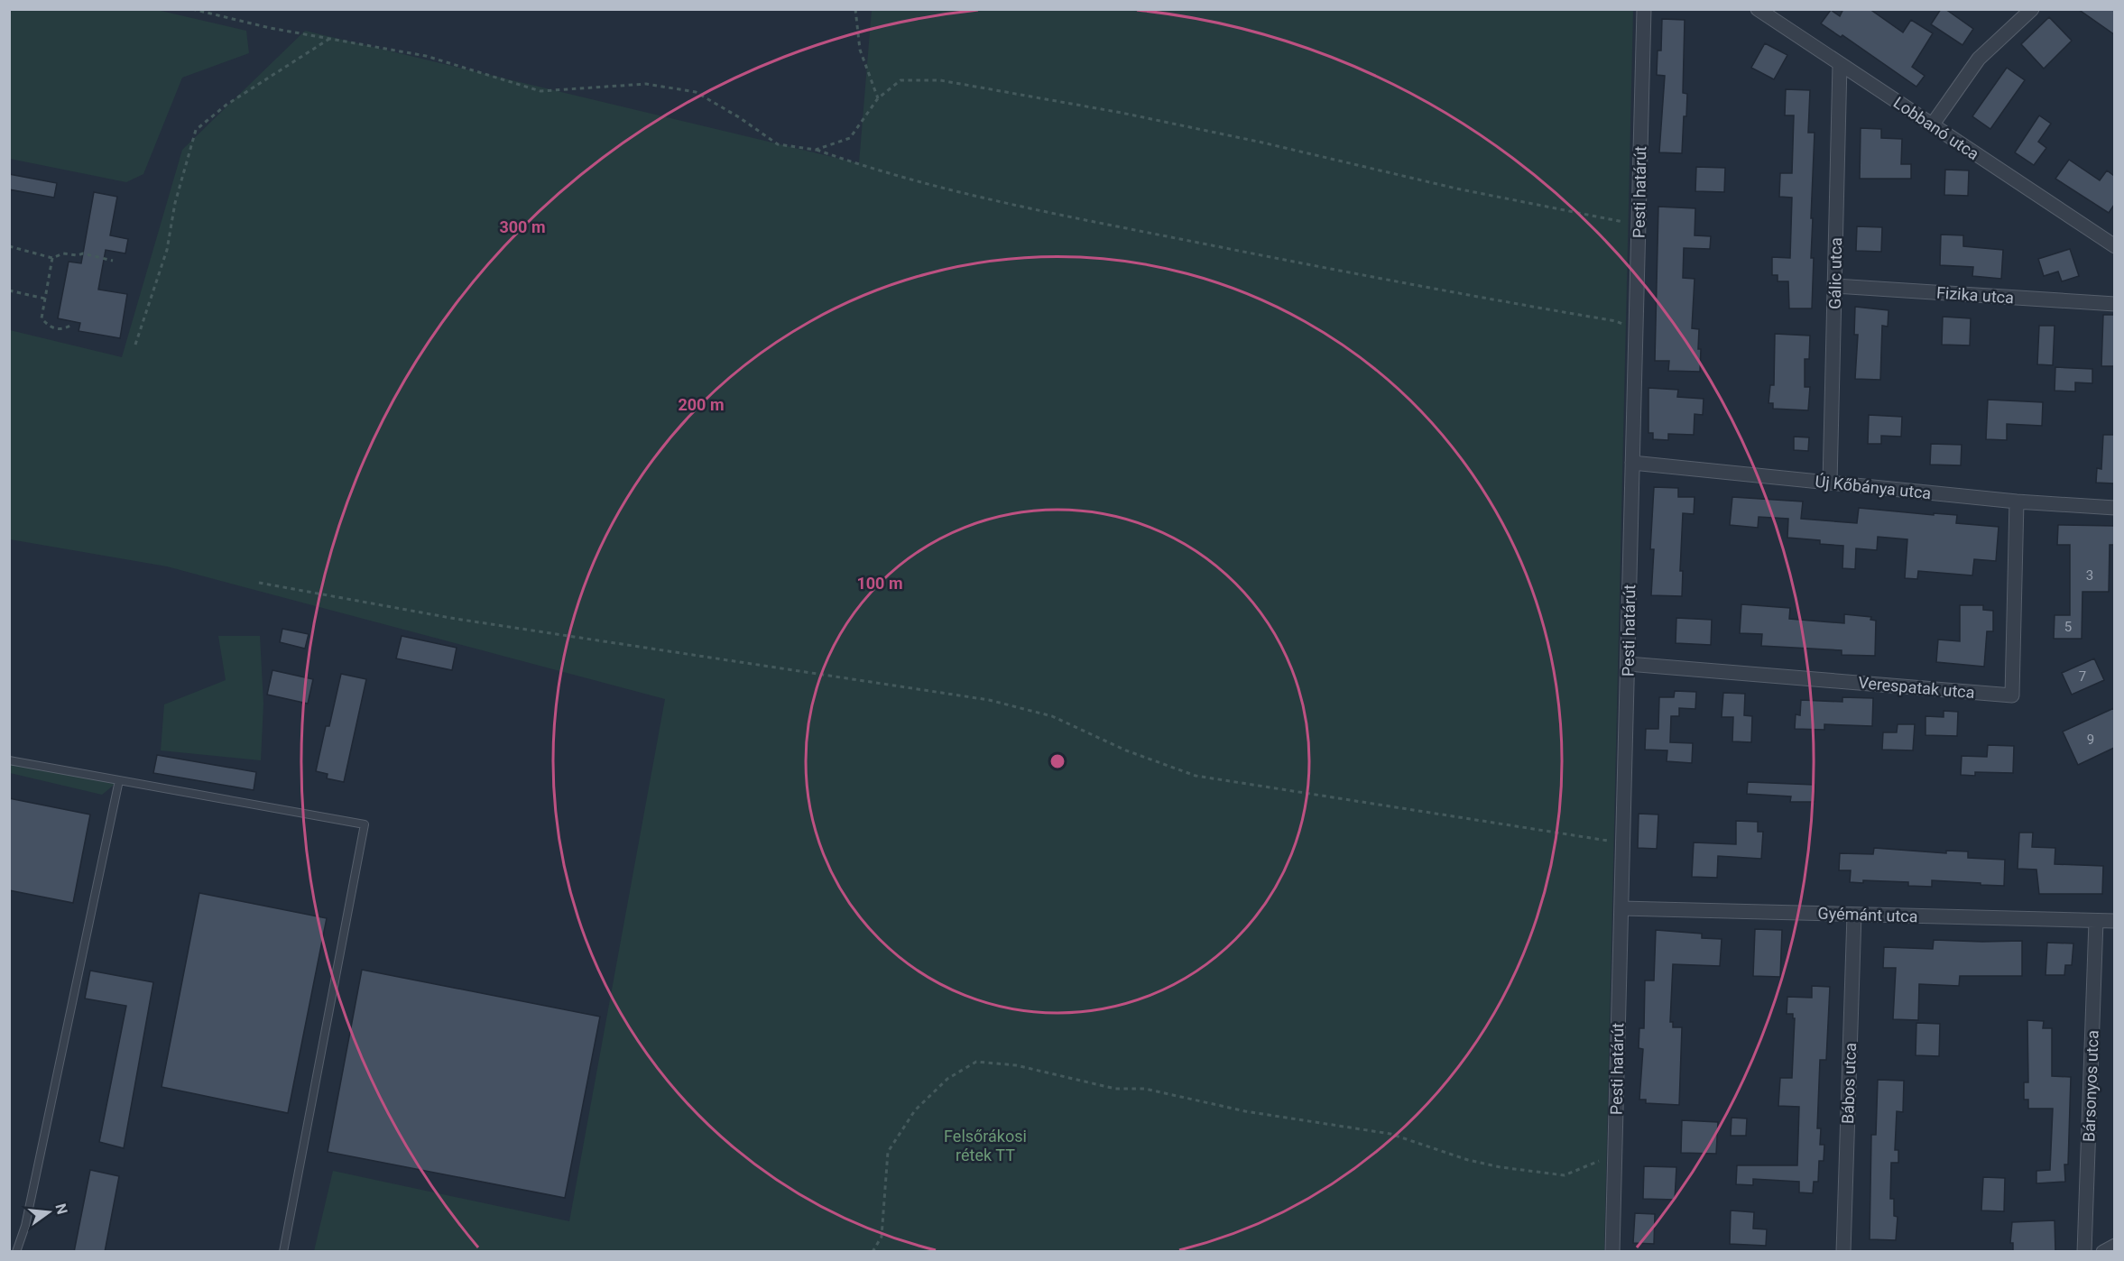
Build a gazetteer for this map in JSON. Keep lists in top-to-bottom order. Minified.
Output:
{"streets":{"street":["Lobbanó utca","Pesti határút","Gálic utca","Fizika utca","Új Kőbánya utca","Verespatak utca","Gyémánt utca","Bábos utca","Bársonyos utca"]},"crossings":[["Lobbanó utca","Gálic utca"],["Pesti határút","Új Kőbánya utca"],["Pesti határút","Verespatak utca"],["Pesti határút","Gyémánt utca"],["Gálic utca","Fizika utca"],["Gálic utca","Új Kőbánya utca"],["Új Kőbánya utca","Verespatak utca"],["Gyémánt utca","Bábos utca"],["Gyémánt utca","Bársonyos utca"]],"parks":["Felsőrákosi rétek TT"],"house_numbers":["3","5","7","9"],"north":"right","rings":["300 m","200 m","100 m"]}
